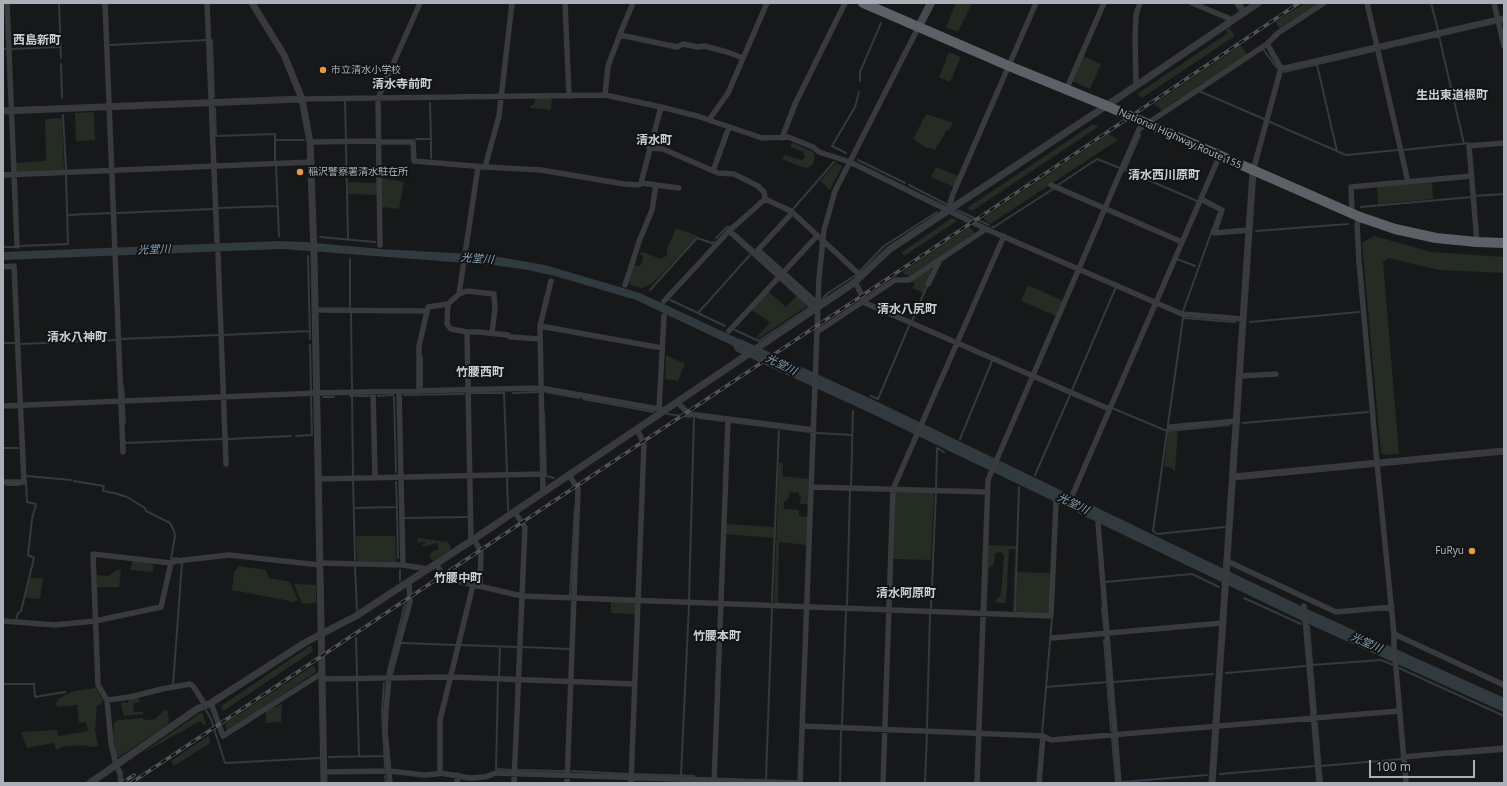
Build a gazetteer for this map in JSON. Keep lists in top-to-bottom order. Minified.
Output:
{"streets":{"highway":["National Highway Route 155"]},"districts":["西島新町","清水寺前町","生出東道根町","清水町","清水西川原町","清水八尻町","清水八神町","竹腰西町","竹腰中町","清水阿原町","竹腰本町"],"water":["光堂川"],"places":["市立清水小学校","稲沢警察署清水駐在所","FuRyu"],"scale_bar":"100 m"}
